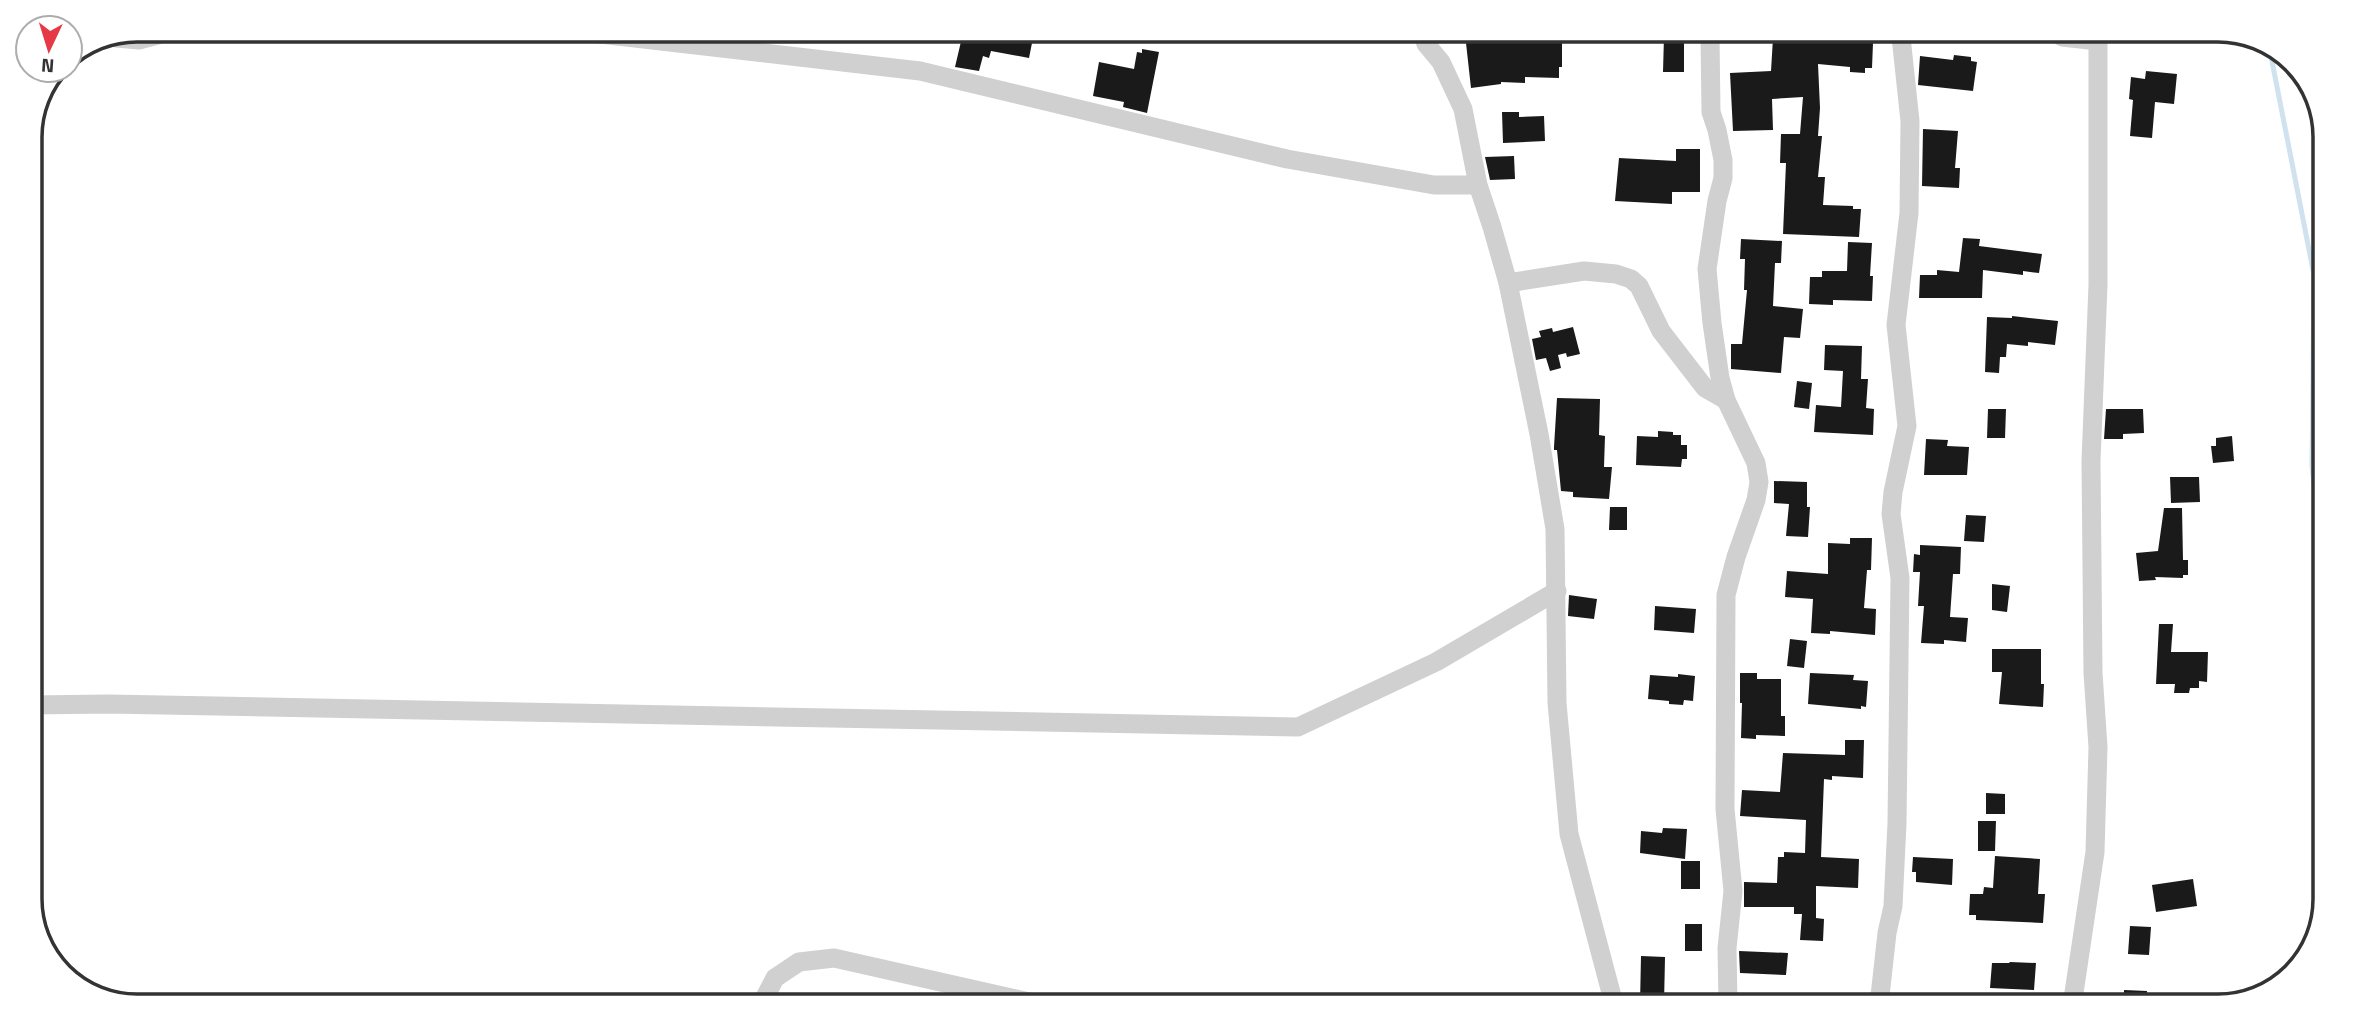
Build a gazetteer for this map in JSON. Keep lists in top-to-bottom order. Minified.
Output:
{"north":"bottom"}
